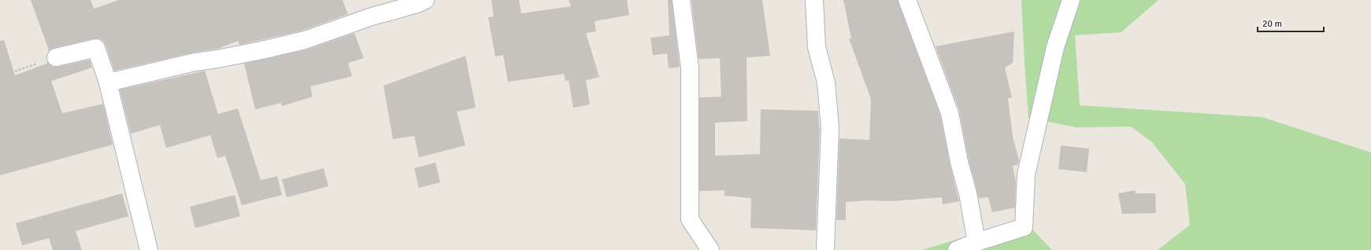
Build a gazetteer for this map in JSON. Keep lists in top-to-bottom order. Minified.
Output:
{"scale_bar":"20 m"}
